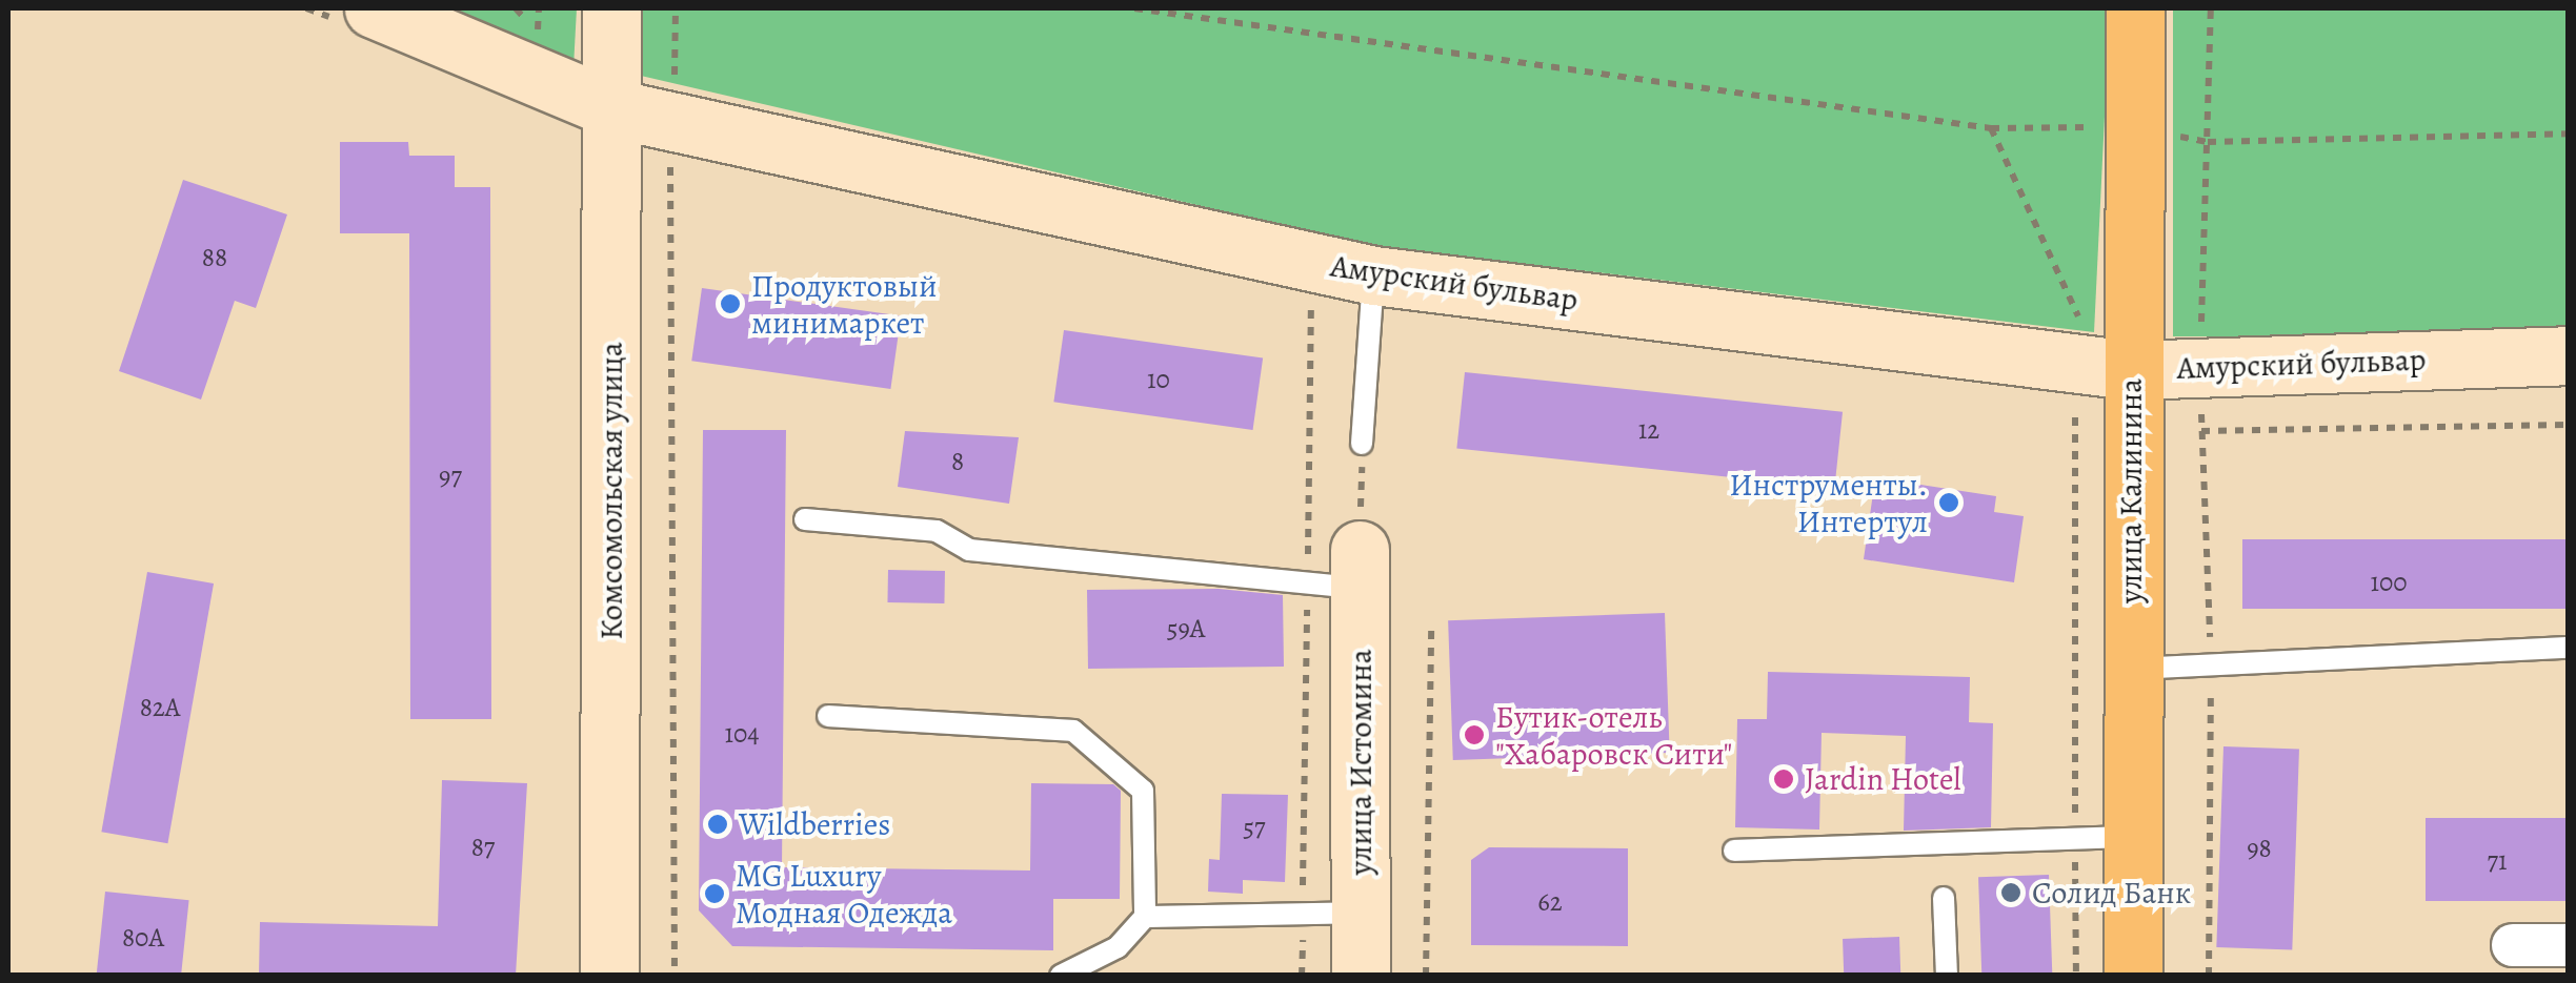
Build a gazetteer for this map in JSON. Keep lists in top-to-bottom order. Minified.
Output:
{"streets":{"main road":["улица Калинина"],"street":["Амурский бульвар","Комсомольская улица","улица Истомина"]},"crossings":[["Амурский бульвар","Комсомольская улица"],["Амурский бульвар","улица Калинина"]],"places":["Продуктовый минимаркет","Инструменты. Интертул","Бутик-отель \"Хабаровск Сити\"","Jardin Hotel","Wildberries","Солид Банк","MG Luxury Модная Одежда"],"house_numbers":["88","10","12","8","97","100","59А","82А","104","57","87","98","71","62","80А"]}
